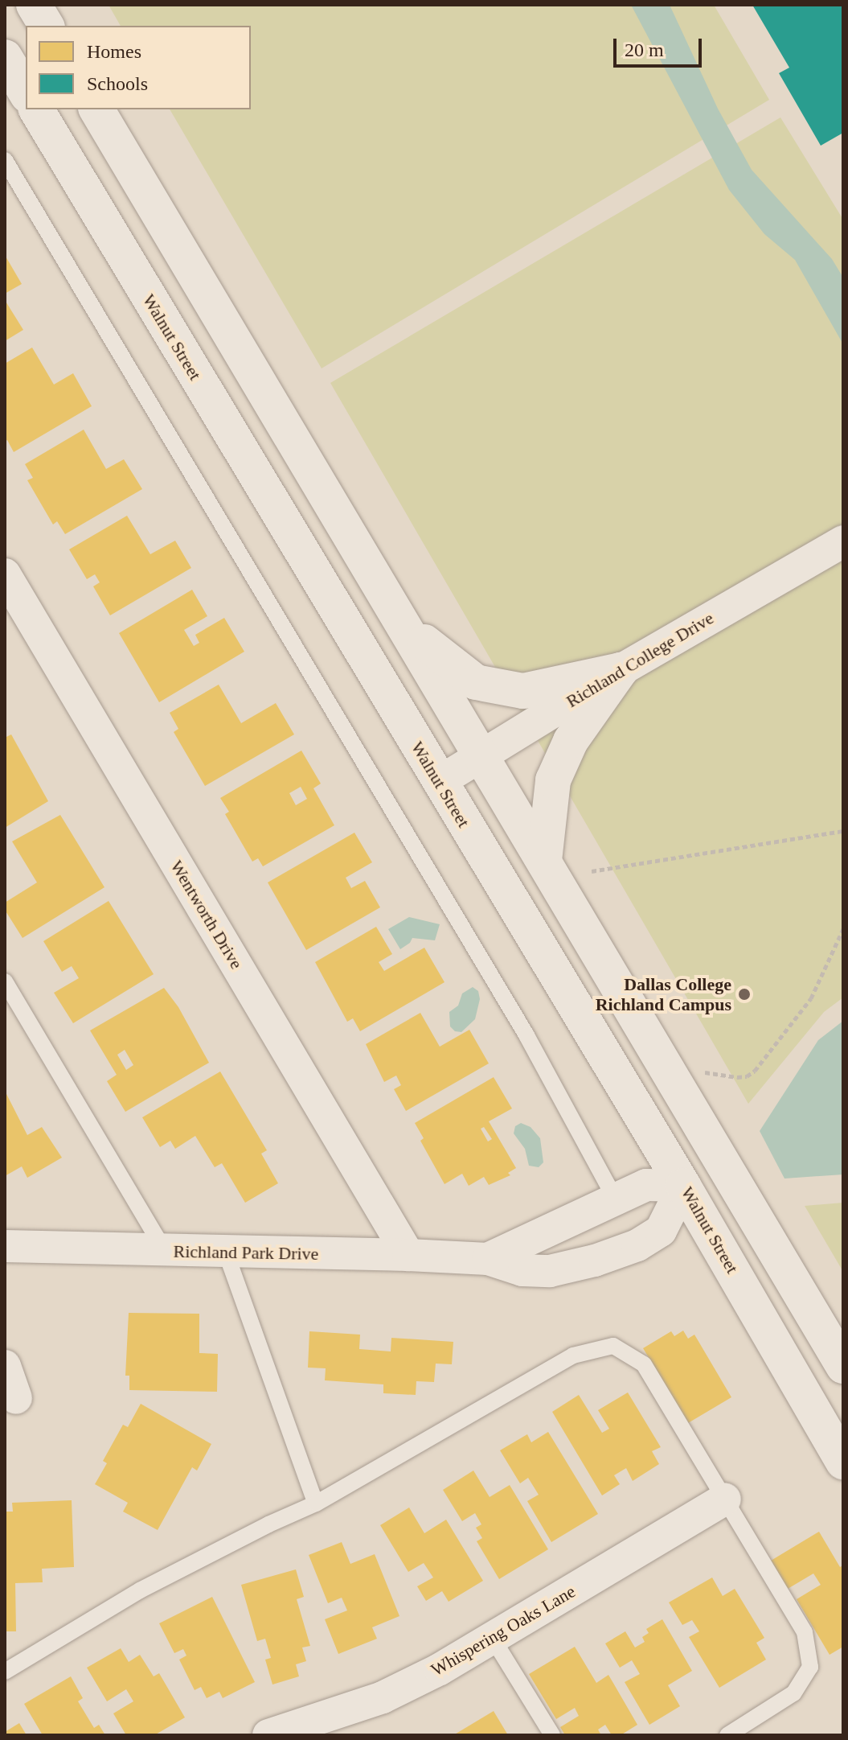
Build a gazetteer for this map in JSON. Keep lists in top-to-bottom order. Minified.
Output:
{"streets":{"main road":["Walnut Street"],"street":["Richland College Drive","Wentworth Drive","Richland Park Drive","Whispering Oaks Lane"]},"crossings":[["Walnut Street","Richland College Drive"],["Walnut Street","Richland Park Drive"],["Wentworth Drive","Richland Park Drive"]],"places":["Dallas College Richland Campus"],"legend":["Homes","Schools"],"scale_bar":"20 m"}
